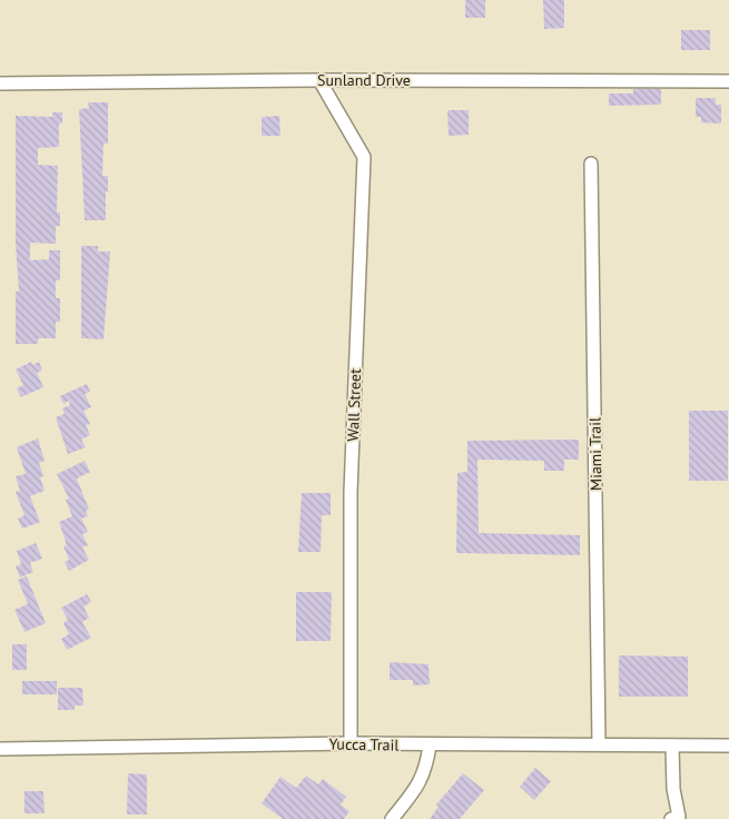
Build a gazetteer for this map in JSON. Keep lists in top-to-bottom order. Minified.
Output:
{"streets":{"street":["Sunland Drive","Wall Street","Miami Trail","Yucca Trail"]},"crossings":[["Sunland Drive","Wall Street"],["Wall Street","Yucca Trail"],["Miami Trail","Yucca Trail"]]}
